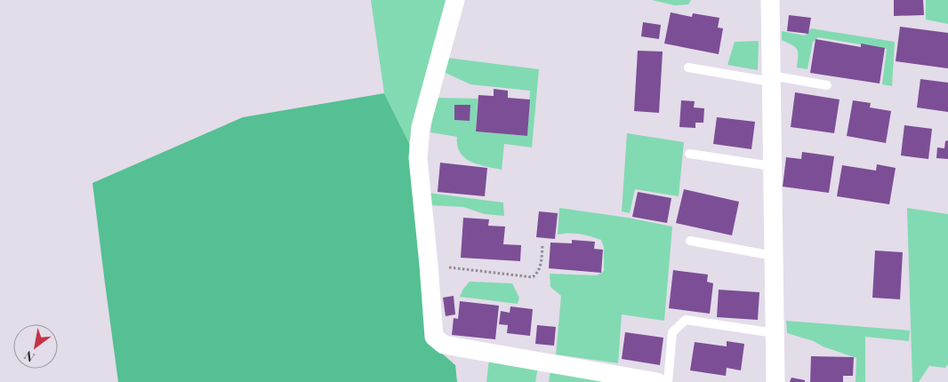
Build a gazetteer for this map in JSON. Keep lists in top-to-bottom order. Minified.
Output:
{"north":"bottom left"}
